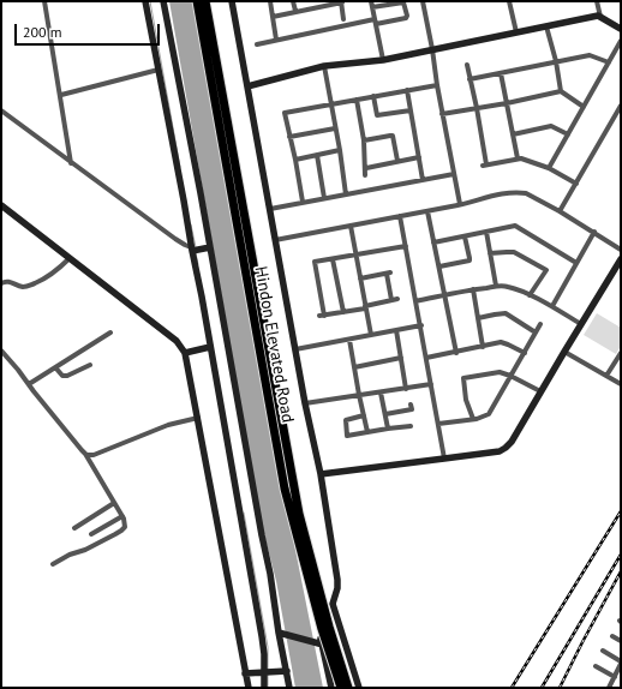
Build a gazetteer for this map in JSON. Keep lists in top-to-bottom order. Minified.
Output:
{"streets":{"highway":["Hindon Elevated Road"]},"scale_bar":"200 m"}
